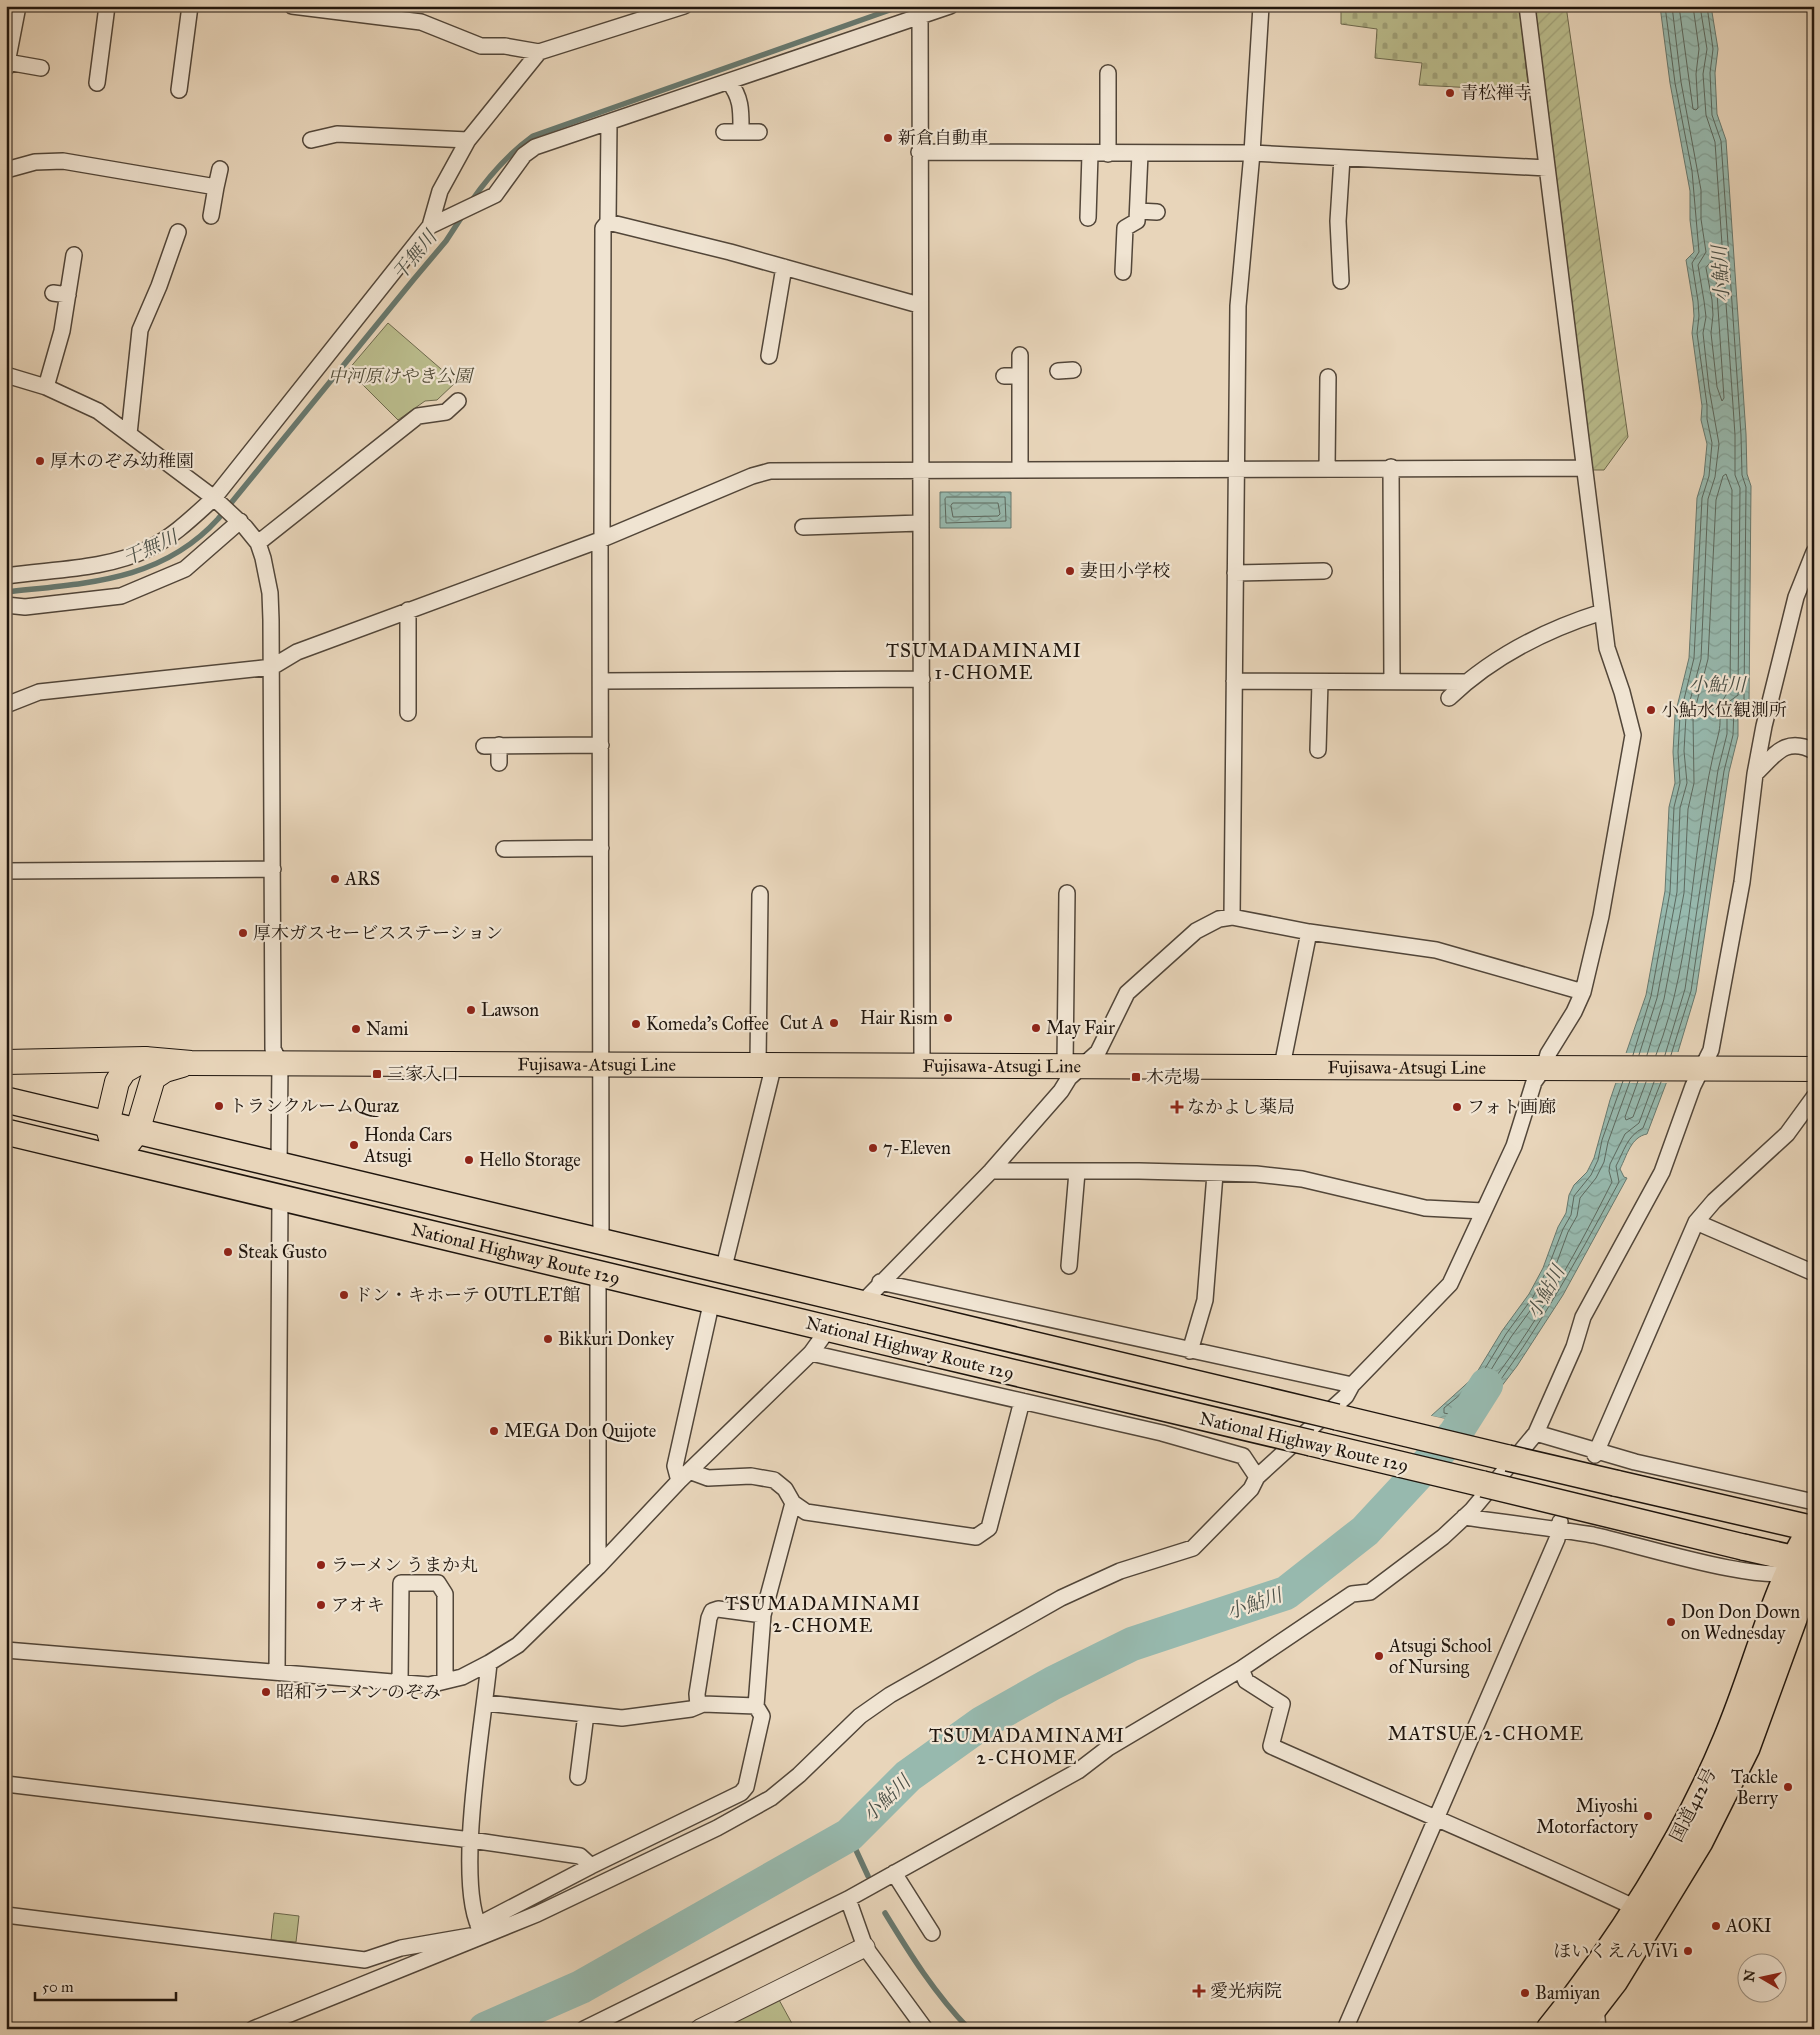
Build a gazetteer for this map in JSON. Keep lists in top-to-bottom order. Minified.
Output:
{"streets":{"highway":["National Highway Route 129","国道412号"],"main road":["Fujisawa-Atsugi Line"]},"crossings":[["Fujisawa-Atsugi Line","National Highway Route 129"],["National Highway Route 129","国道412号"]],"districts":["TSUMADAMINAMI 1-CHOME","TSUMADAMINAMI 2-CHOME","MATSUE 2-CHOME","TSUMADAMINAMI 2-CHOME"],"water":["干無川","小鮎川"],"parks":["中河原けやき公園"],"places":{"other":["青松禅寺","新倉自動車","厚木のぞみ幼稚園","妻田小学校","小鮎水位観測所","ARS","厚木ガスセービスステーション","Lawson","Hair Rism","Cut A","Komeda's Coffee","May Fair","Nami","トランクルームQuraz","フォト画廊","Honda Cars Atsugi","7-Eleven","Hello Storage","Steak Gusto","ドン・キホーテ OUTLET館","Bikkuri Donkey","MEGA Don Quijote","ラーメン うまか丸","アオキ","Don Don Down on Wednesday","Atsugi School of Nursing","昭和ラーメン のぞみ","Tackle Berry","Miyoshi Motorfactory","AOKI","ほいくえんViVi","Bamiyan"],"transit":["三家入口","木売場"],"health":["なかよし薬局","愛光病院"]},"scale_bar":"50 m","north":"left"}
